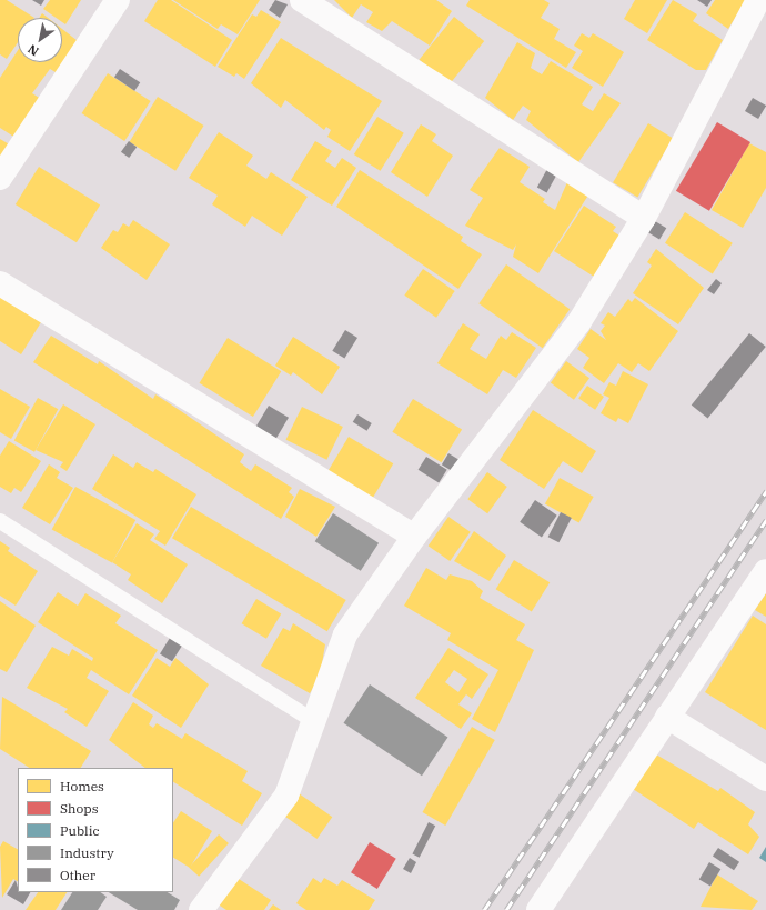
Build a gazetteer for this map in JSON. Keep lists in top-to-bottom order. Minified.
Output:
{"legend":["Homes","Shops","Public","Industry","Other"],"north":"bottom left"}
